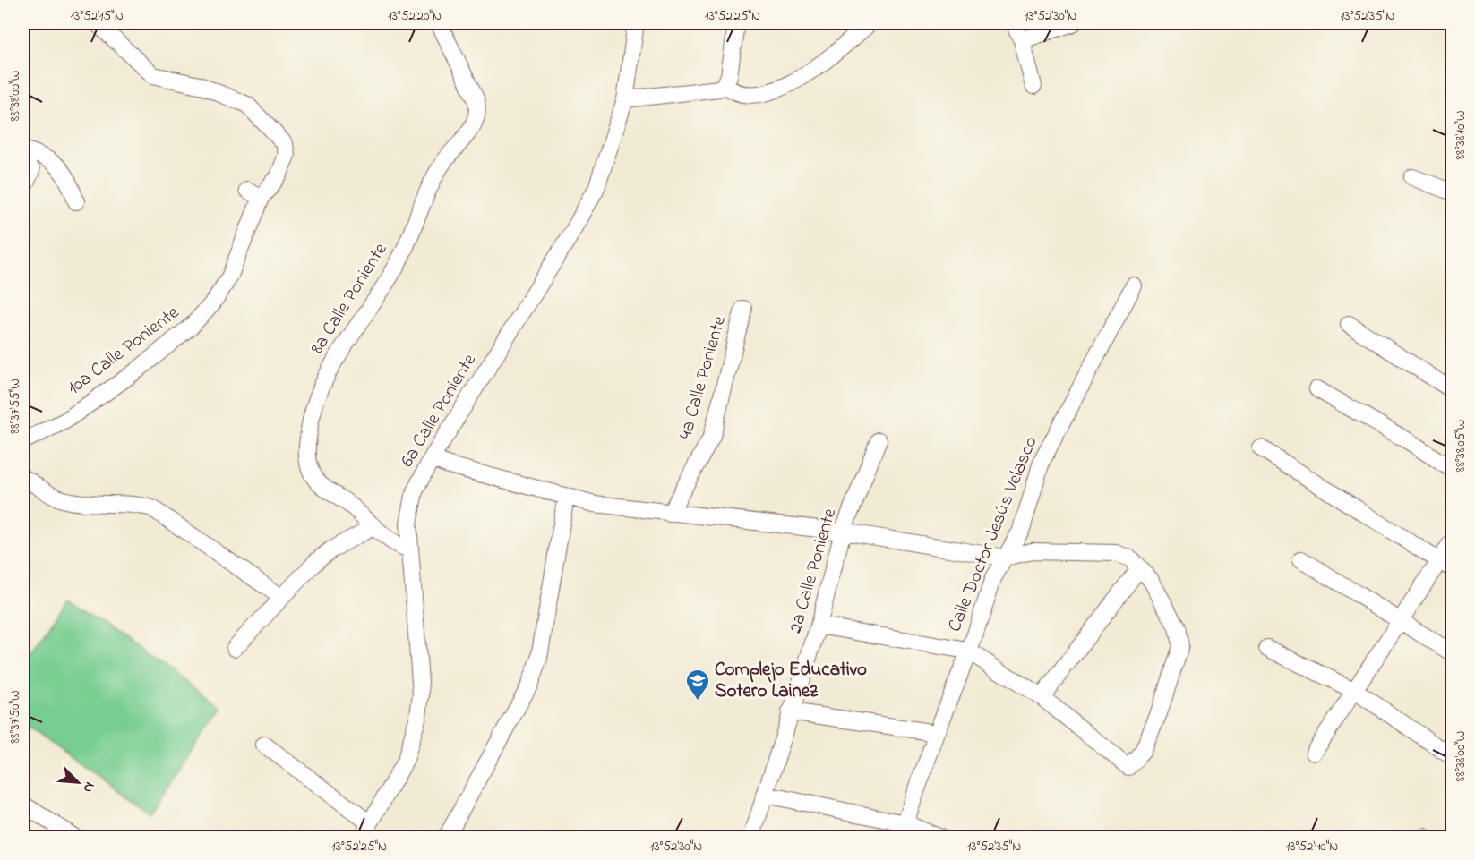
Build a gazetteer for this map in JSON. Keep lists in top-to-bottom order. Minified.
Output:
{"streets":{"street":["8a Calle Poniente","10a Calle Poniente","4a Calle Poniente","6a Calle Poniente","Calle Doctor Jesús Velasco","2a Calle Poniente"]},"crossings":[["8a Calle Poniente","6a Calle Poniente"]],"places":{"school or university":["Complejo Educativo Sotero Lainez"]},"north":"bottom right","coordinates":["13°52'15\"N","13°52'20\"N","13°52'25\"N","13°52'30\"N","13°52'35\"N","88°38'00\"W","88°38'10\"W","88°37'55\"W","88°38'05\"W","88°37'50\"W","13°52'40\"N"]}
